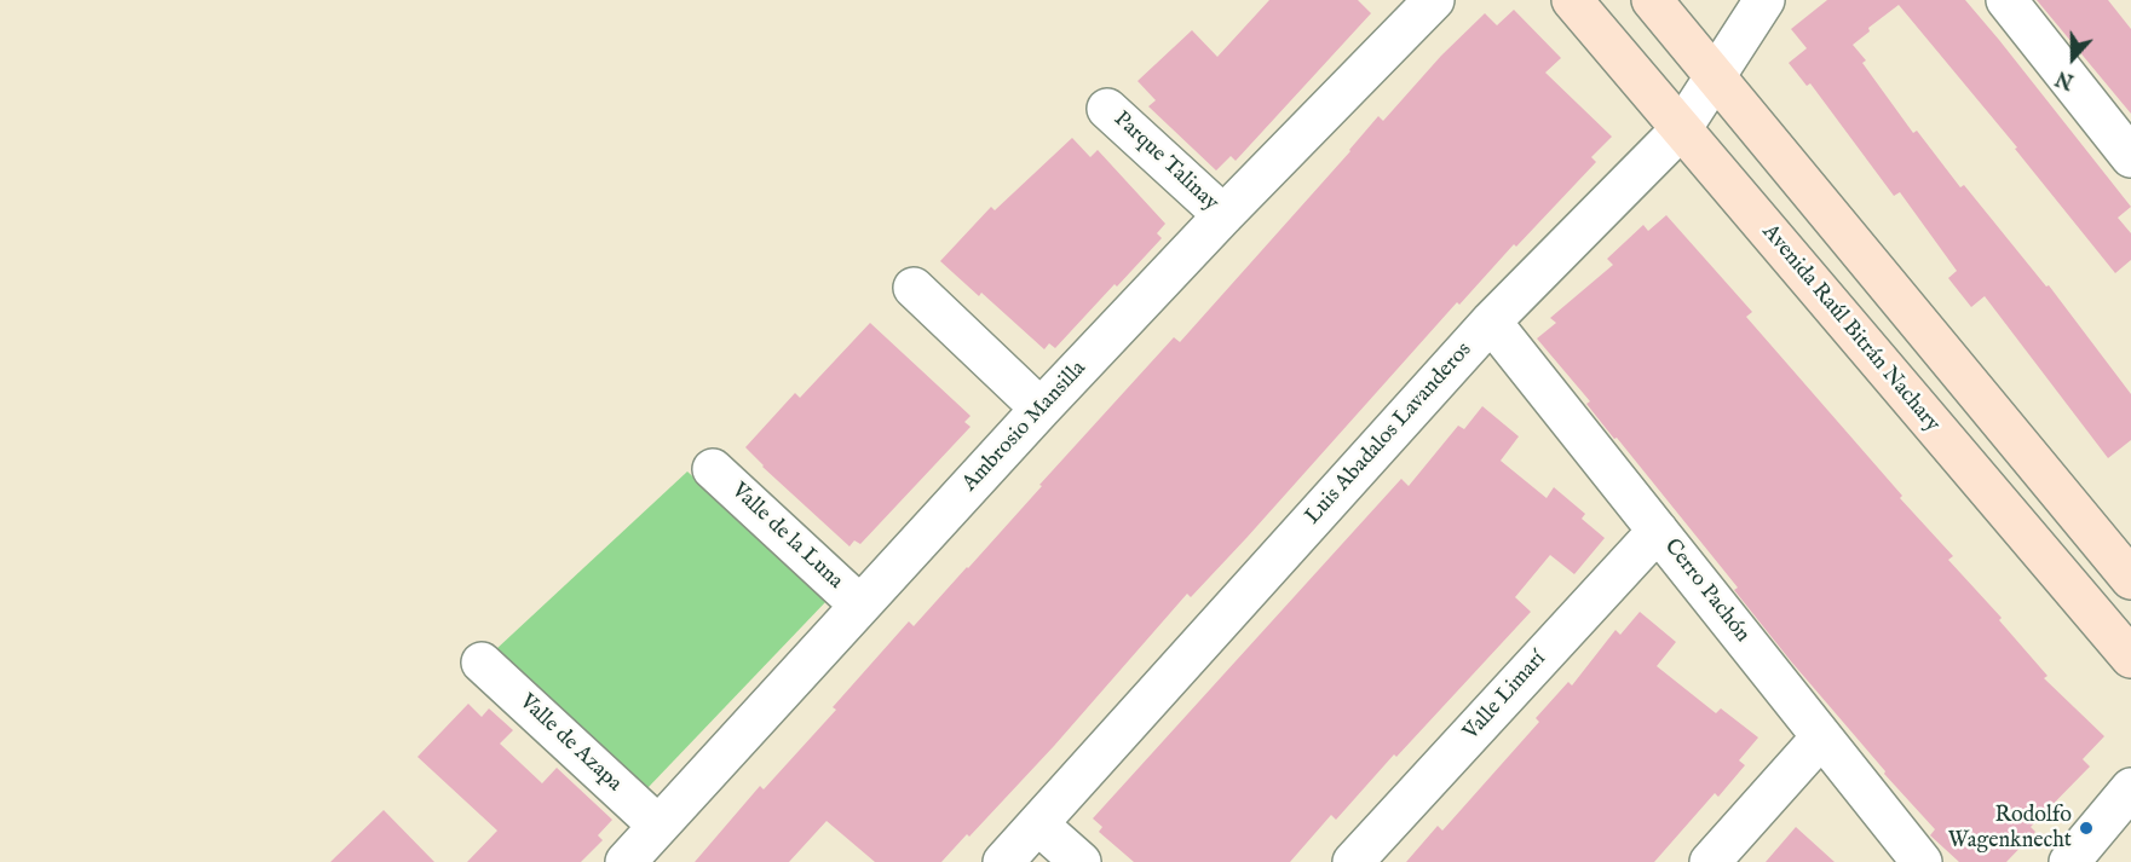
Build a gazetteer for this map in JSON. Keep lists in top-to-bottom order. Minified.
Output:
{"streets":{"main road":["Avenida Raúl Bitrán Nachary"],"street":["Parque Talinay","Ambrosio Mansilla","Luis Abadalos Lavanderos","Valle de la Luna","Cerro Pachón","Valle Limarí","Valle de Azapa"]},"crossings":[["Parque Talinay","Ambrosio Mansilla"],["Avenida Raúl Bitrán Nachary","Luis Abadalos Lavanderos"],["Ambrosio Mansilla","Valle de la Luna"],["Ambrosio Mansilla","Valle de Azapa"],["Luis Abadalos Lavanderos","Cerro Pachón"],["Cerro Pachón","Valle Limarí"]],"places":["Rodolfo Wagenknecht"],"north":"bottom"}
